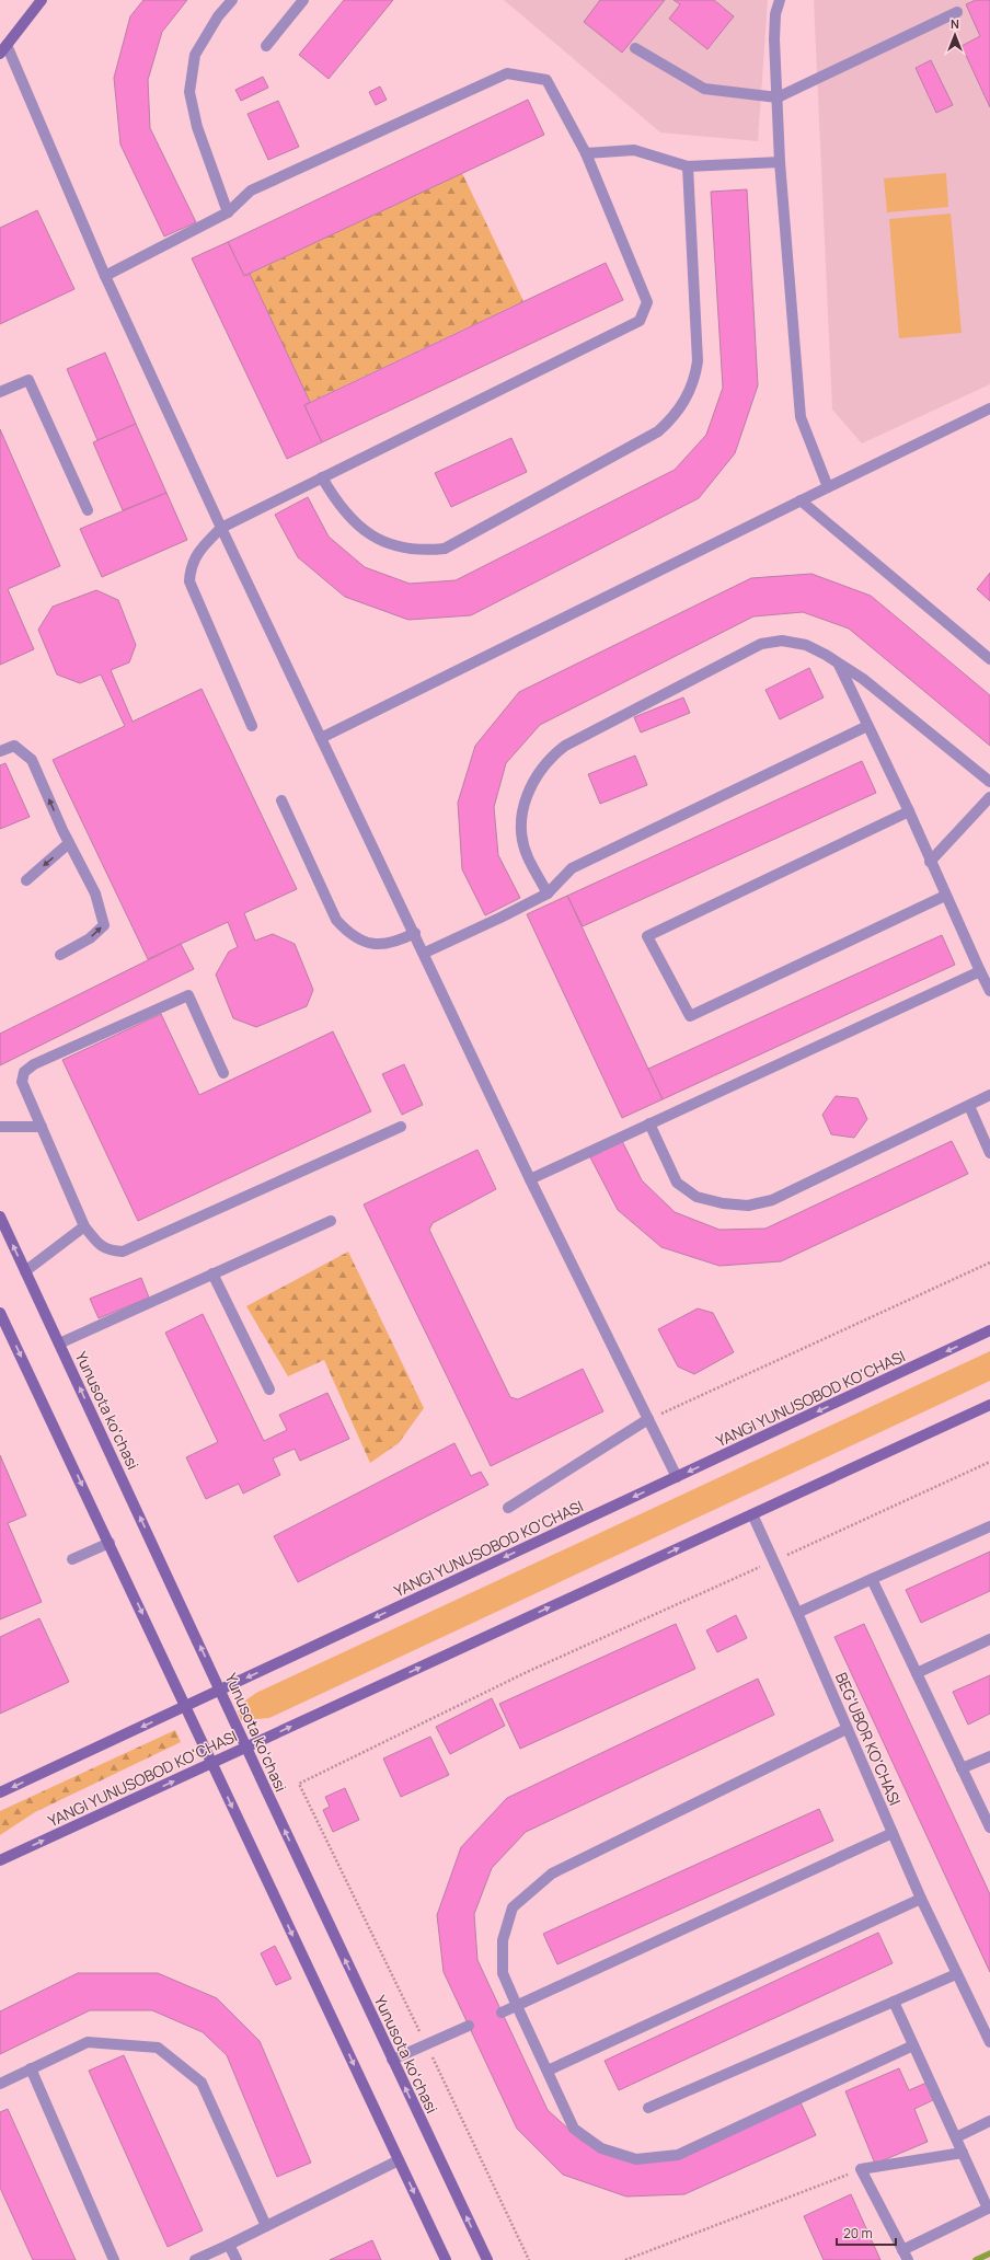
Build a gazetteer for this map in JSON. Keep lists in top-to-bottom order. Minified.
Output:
{"streets":{"main road":["YANGI YUNUSOBOD KO'CHASI","Yunusota koʻchasi"],"street":["BEG'UBOR KO'CHASI"]},"crossings":[["YANGI YUNUSOBOD KO'CHASI","Yunusota koʻchasi"],["YANGI YUNUSOBOD KO'CHASI","BEG'UBOR KO'CHASI"]],"scale_bar":"20 m","north":"top"}
